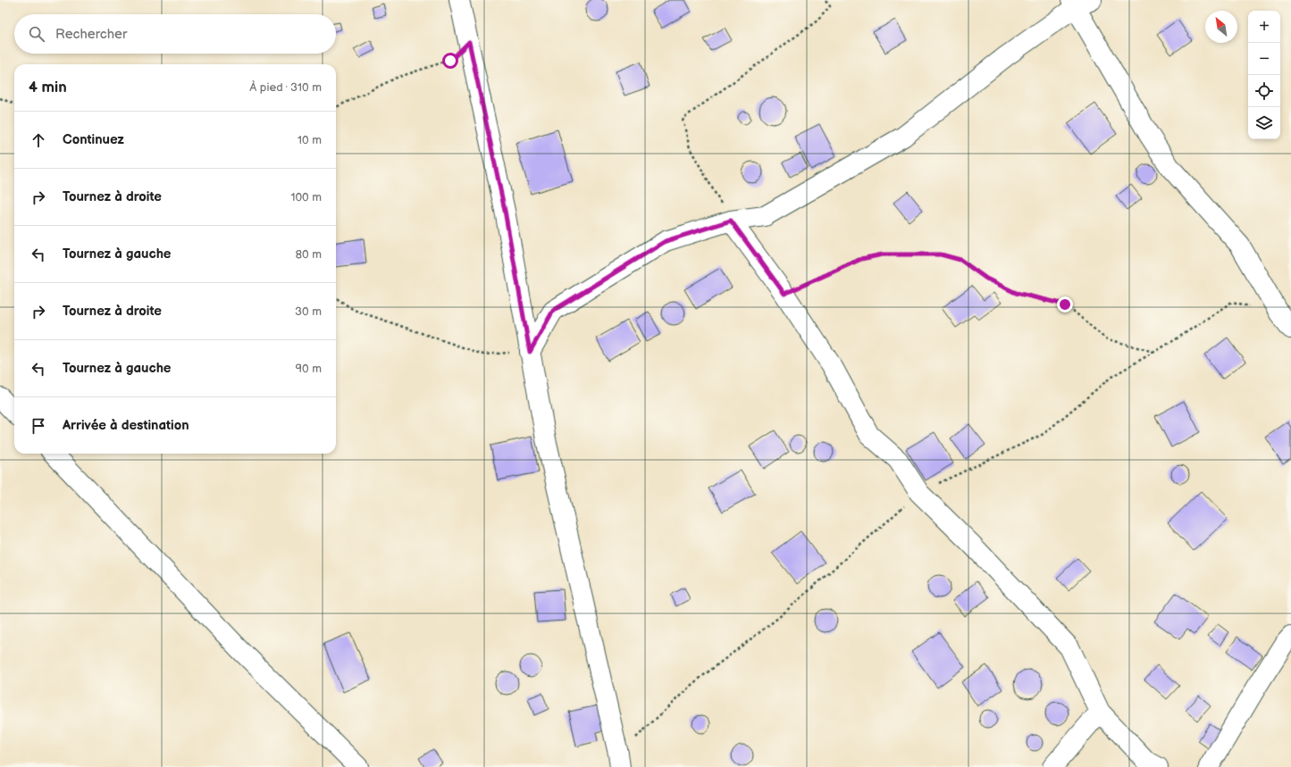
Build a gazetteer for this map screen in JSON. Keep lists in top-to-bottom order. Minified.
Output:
{"north":"top left","page":{"map_buttons":["+","−"],"search":"Rechercher","heading":["4 min","À pied · 310 m"],"list":[["Continuez","10 m"],["Tournez à droite","100 m"],["Tournez à gauche","80 m"],["Tournez à droite","30 m"],["Tournez à gauche","90 m"],"Arrivée à destination"]}}
